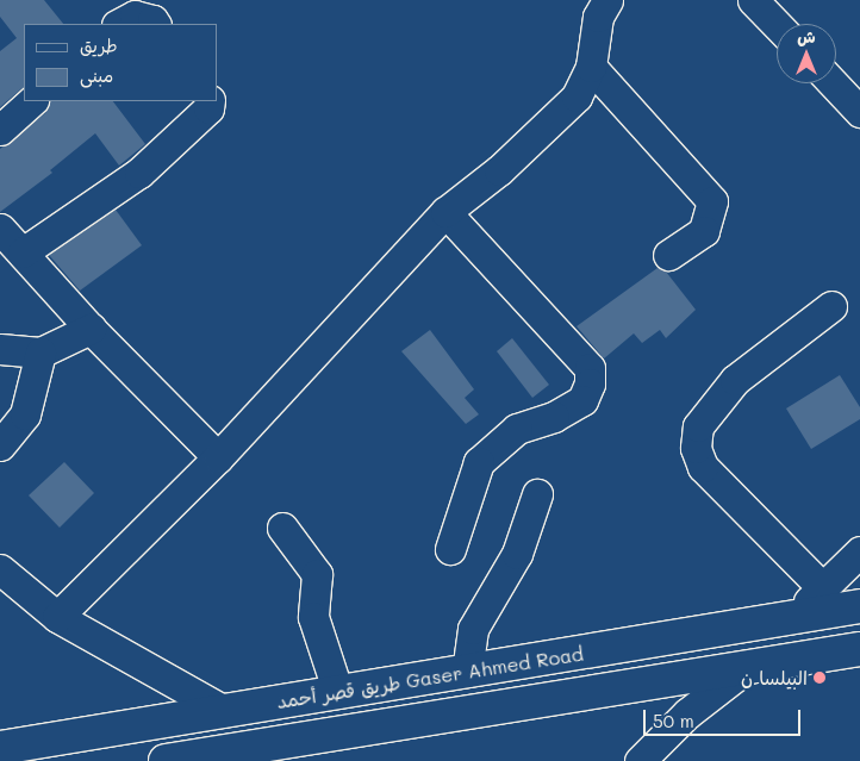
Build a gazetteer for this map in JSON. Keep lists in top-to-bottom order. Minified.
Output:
{"streets":{"main road":["طريق قصر أحمد Gaser Ahmed Road"]},"places":["البيلسا ن"],"legend":["طريق","مبنى"],"scale_bar":"50 m","north":"top"}
